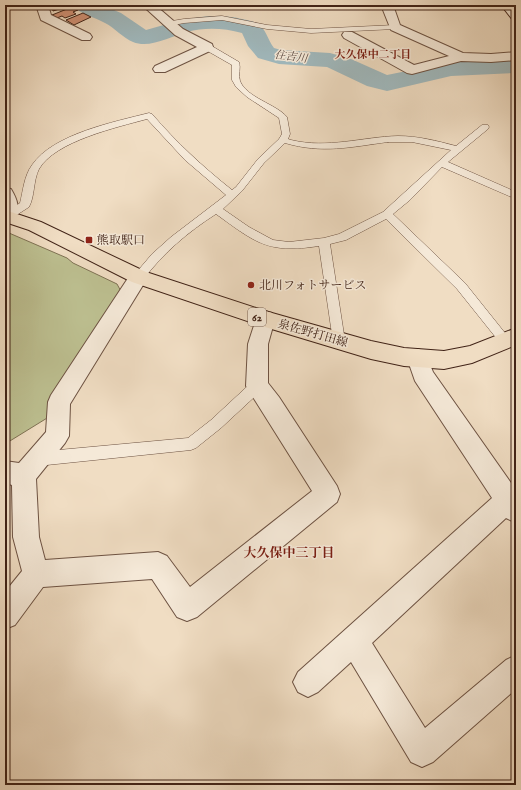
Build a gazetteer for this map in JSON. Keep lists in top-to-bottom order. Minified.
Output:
{"streets":{"main road":["62","泉佐野打田線"]},"districts":["大久保中二丁目","大久保中三丁目"],"water":["住吉川"],"places":{"transit":["熊取駅口"],"other":["北川フォトサービス"]}}
